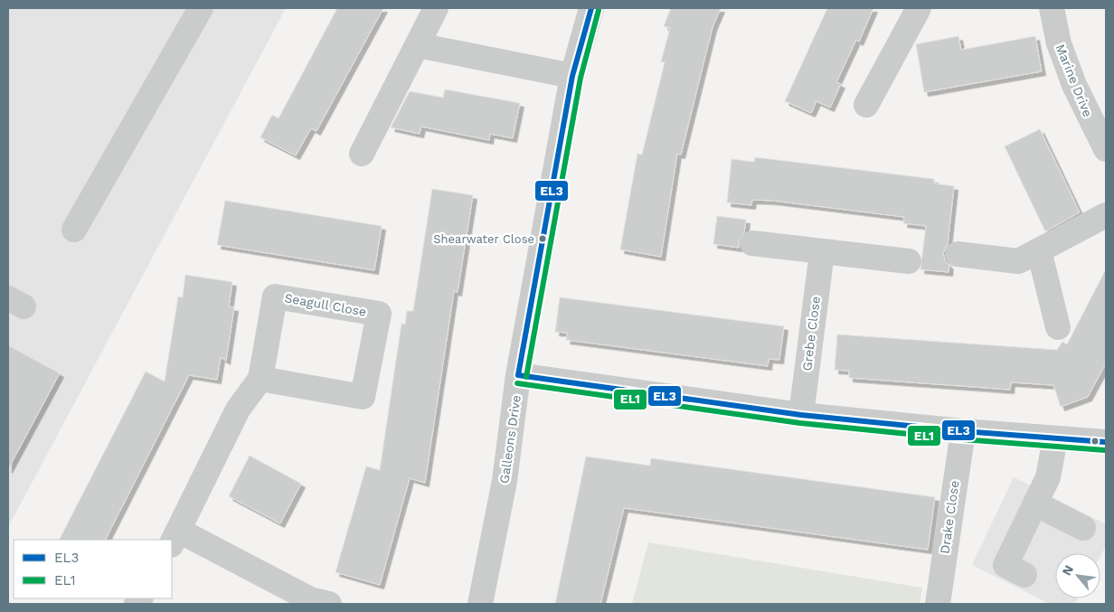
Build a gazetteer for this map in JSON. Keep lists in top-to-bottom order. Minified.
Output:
{"streets":{"street":["Marine Drive","Seagull Close","Grebe Close","Galleons Drive","Drake Close"]},"places":["Shearwater Close"],"lines":["transit line EL3","transit line EL1"],"legend":["EL3","EL1"],"north":"top left"}
